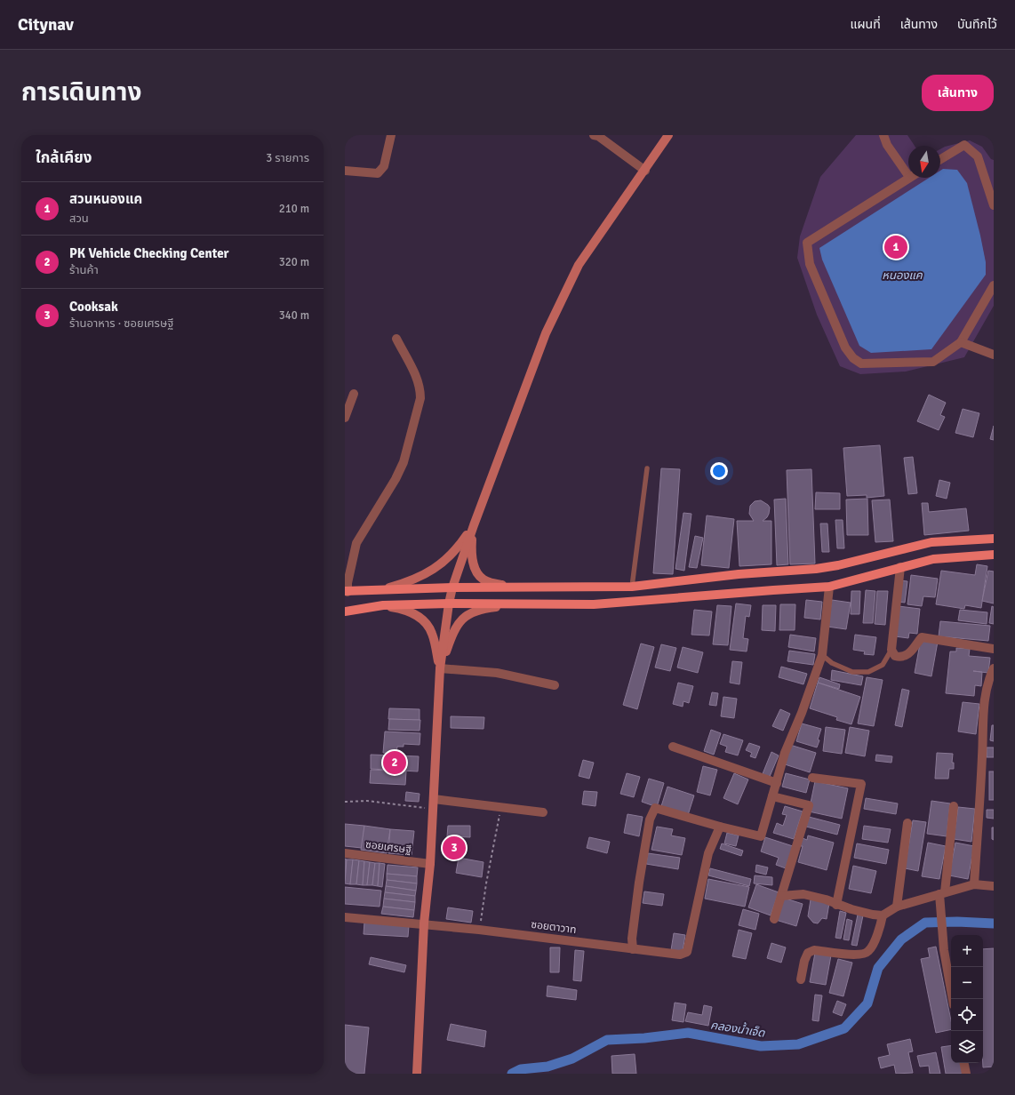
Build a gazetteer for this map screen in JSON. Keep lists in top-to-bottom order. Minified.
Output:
{"streets":{"street":["ซอยเศรษฐี","ซอยตาวาท"]},"water":["หนองแค","คลองน้ำเจ็ด"],"north":"bottom","page":{"header":"Citynav","nav":["แผนที่","เส้นทาง","บันทึกไว้"],"title":"การเดินทาง","buttons":"เส้นทาง","heading":["ใกล้เคียง","3 รายการ"],"list":[{"mark":"1","name":"สวนหนองแค","note":"สวน","value":"210 m"},{"mark":"2","name":"PK Vehicle Checking Center","note":"ร้านค้า","value":"320 m"},{"mark":"3","name":"Cooksak","note":"ร้านอาหาร · ซอยเศรษฐี","value":"340 m"}],"pins":["1","2","3"],"map_buttons":["+","−"]}}
